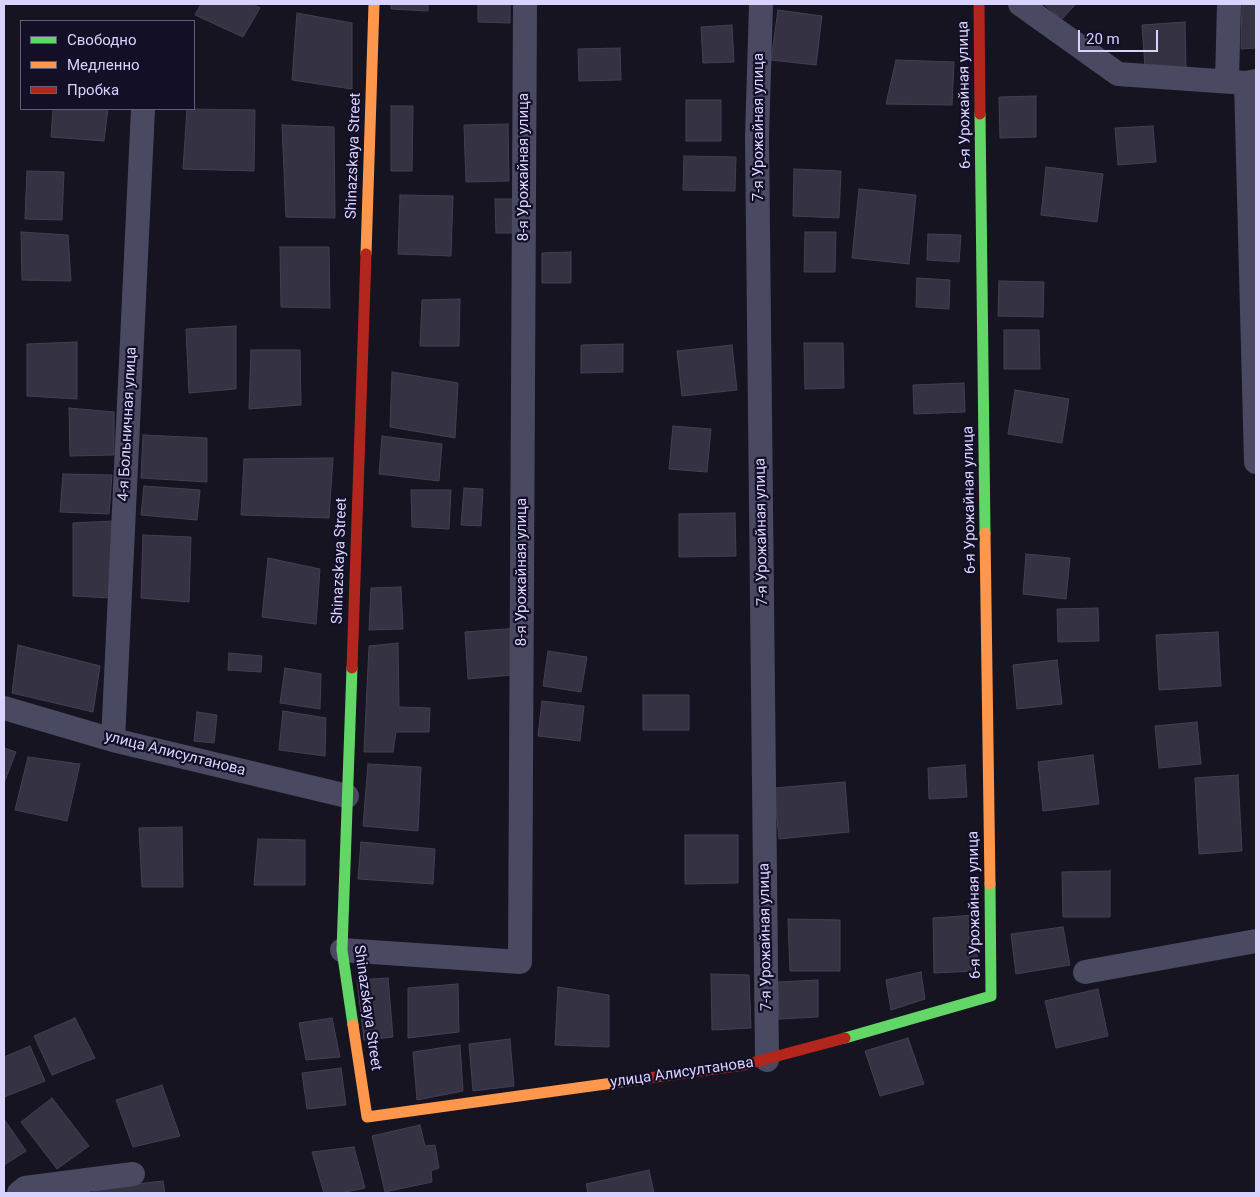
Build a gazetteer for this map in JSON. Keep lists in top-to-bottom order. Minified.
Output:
{"streets":{"street":["6-я Урожайная улица","7-я Урожайная улица","Shinazskaya Street","8-я Урожайная улица","4-я Больничная улица","улица Алисултанова"]},"crossings":[["6-я Урожайная улица","улица Алисултанова"],["7-я Урожайная улица","улица Алисултанова"],["Shinazskaya Street","8-я Урожайная улица"],["Shinazskaya Street","улица Алисултанова"],["4-я Больничная улица","улица Алисултанова"]],"legend":["Свободно","Медленно","Пробка"],"scale_bar":"20 m"}
